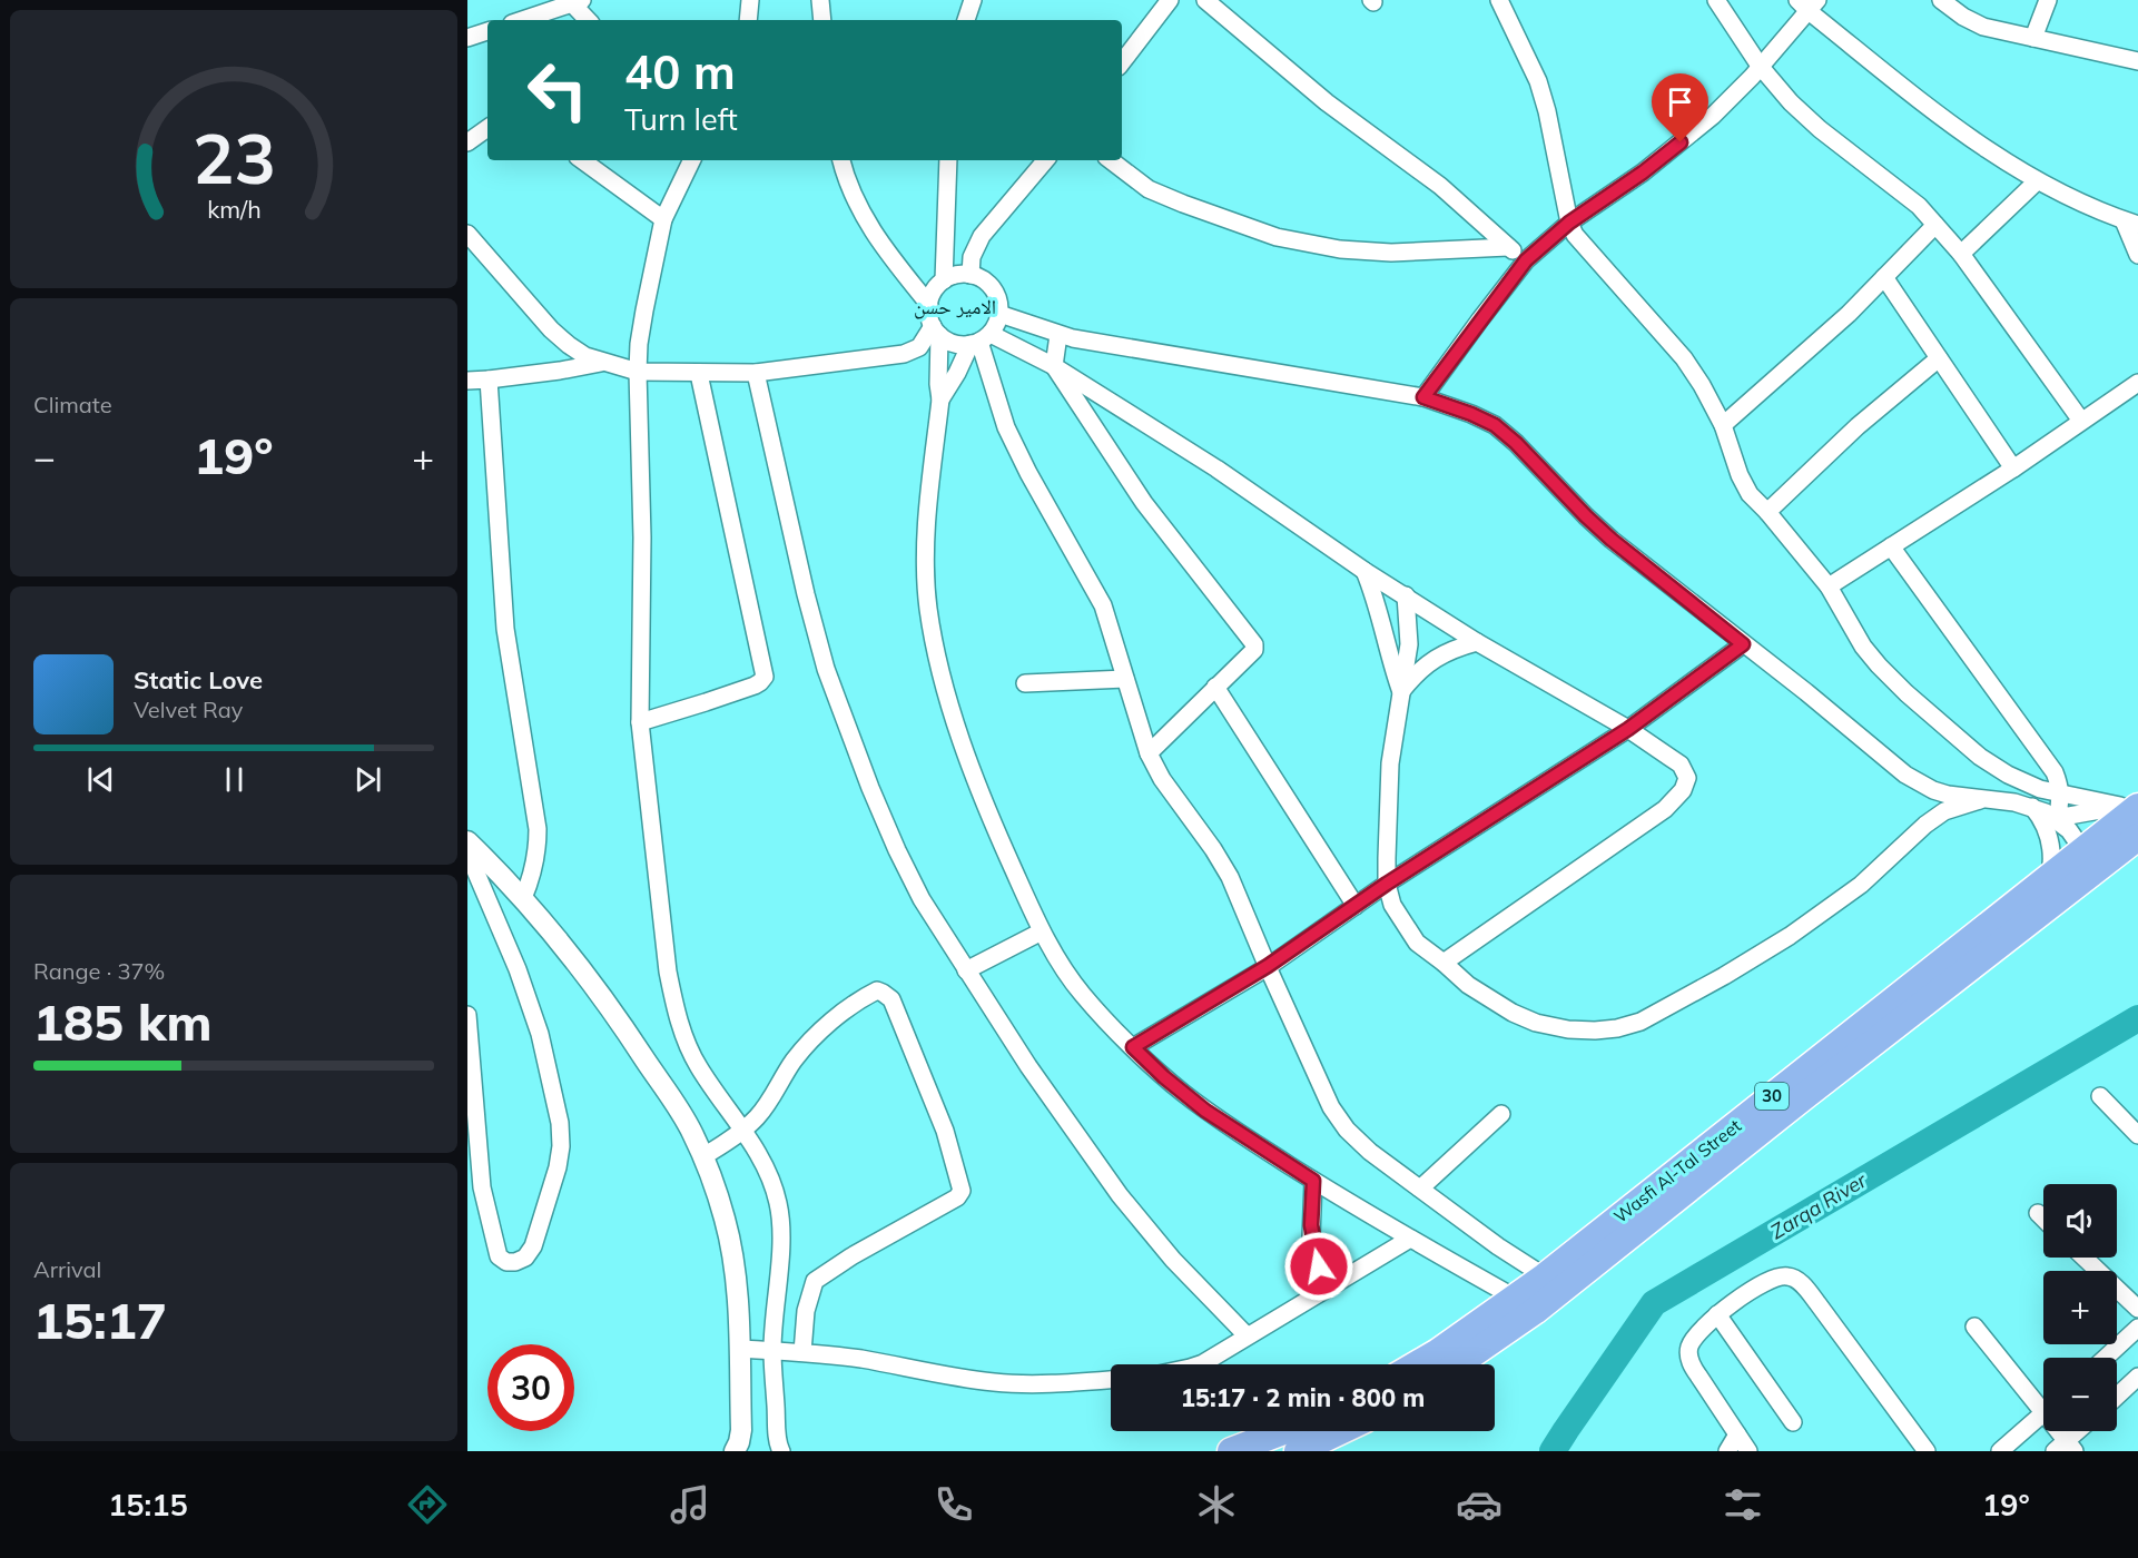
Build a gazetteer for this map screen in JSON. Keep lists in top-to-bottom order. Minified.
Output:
{"streets":{"main road":["30","Wasfi Al-Tal Street"]},"districts":["الامير حسن"],"water":["Zarqa River"],"page":{"turn":["40 m","Turn left"],"tile":["Climate",["Range · 37%","185 km"],["Arrival","15:17"]],"heat":["−","19°","+"],"song":["Static Love","Velvet Ray"],"map_buttons":["+","−"],"limit":"30","trip":"15:17 · 2 min · 800 m","tabs":["15:15","19°"],"gauge":["23","km/h"]}}
